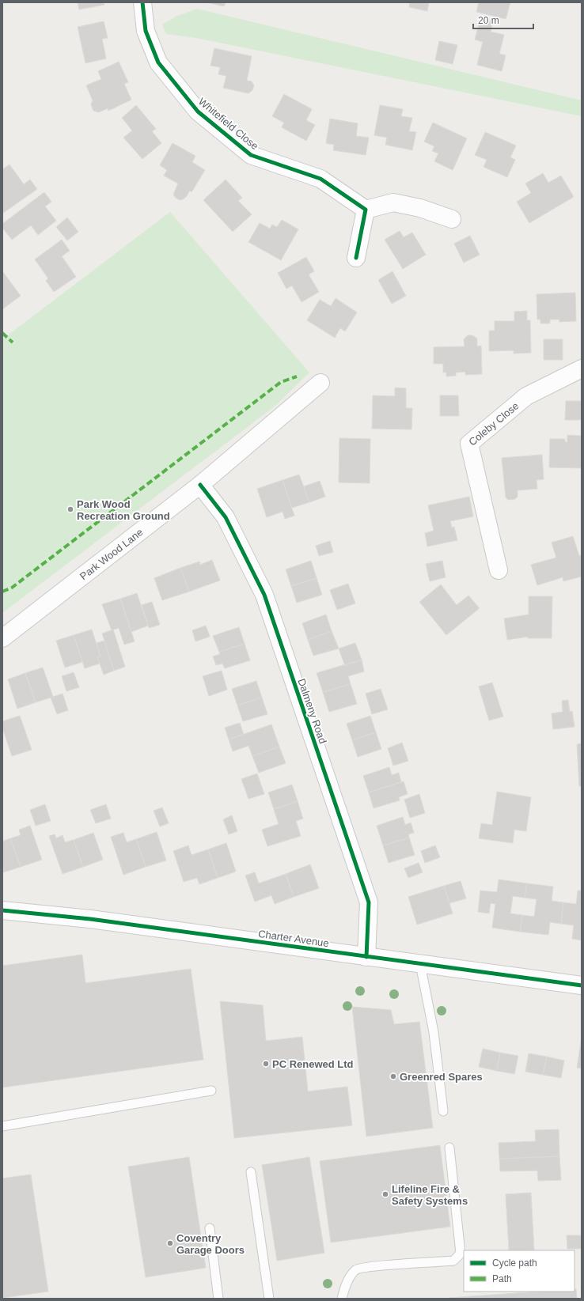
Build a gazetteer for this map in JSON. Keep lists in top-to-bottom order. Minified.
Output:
{"streets":{"street":["Whitefield Close","Coleby Close","Park Wood Lane","Dalmeny Road","Charter Avenue"]},"crossings":[["Park Wood Lane","Dalmeny Road"],["Dalmeny Road","Charter Avenue"]],"places":["Park Wood Recreation Ground","PC Renewed Ltd","Greenred Spares","Lifeline Fire & Safety Systems","Coventry Garage Doors"],"legend":["Cycle path","Path"],"scale_bar":"20 m"}
